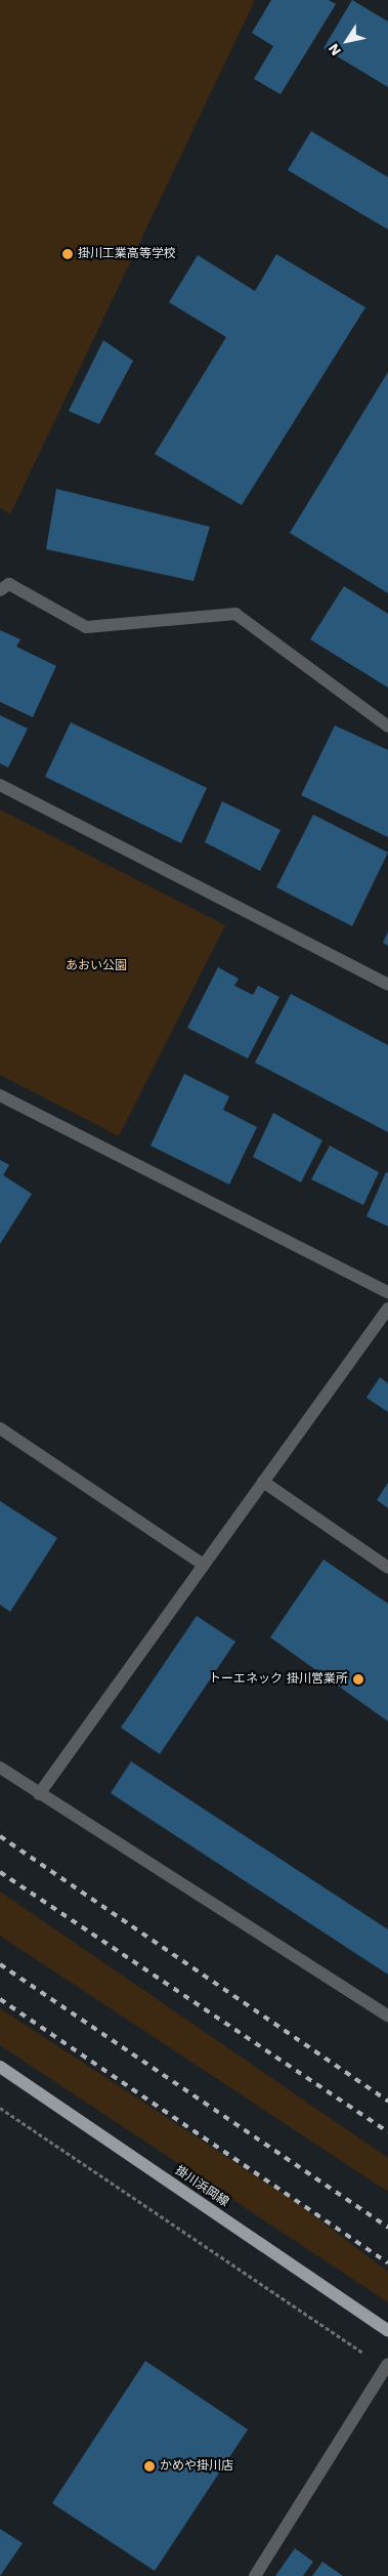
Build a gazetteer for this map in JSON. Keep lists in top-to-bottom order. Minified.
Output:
{"streets":{"main road":["掛川浜岡線"]},"parks":["あおい公園"],"places":["掛川工業高等学校","トーエネック 掛川営業所","かめや掛川店"],"north":"bottom left"}
